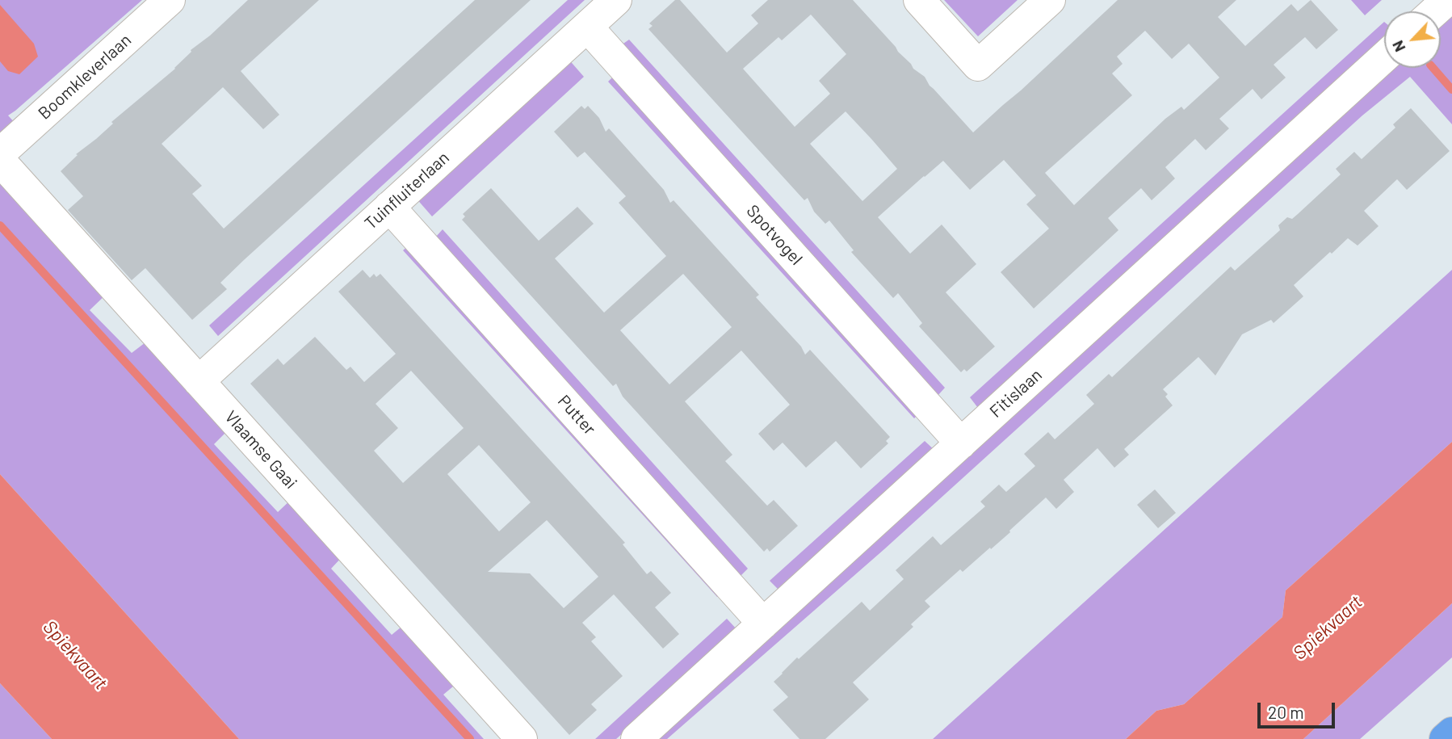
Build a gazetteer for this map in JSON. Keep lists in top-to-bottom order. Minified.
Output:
{"streets":{"street":["Boomkleverlaan","Tuinfluiterlaan","Spotvogel","Fitislaan","Putter","Vlaamse Gaai"]},"crossings":[["Tuinfluiterlaan","Spotvogel"],["Tuinfluiterlaan","Putter"],["Tuinfluiterlaan","Vlaamse Gaai"],["Spotvogel","Fitislaan"],["Fitislaan","Putter"]],"water":["Spiekvaart"],"scale_bar":"20 m","north":"bottom left"}
